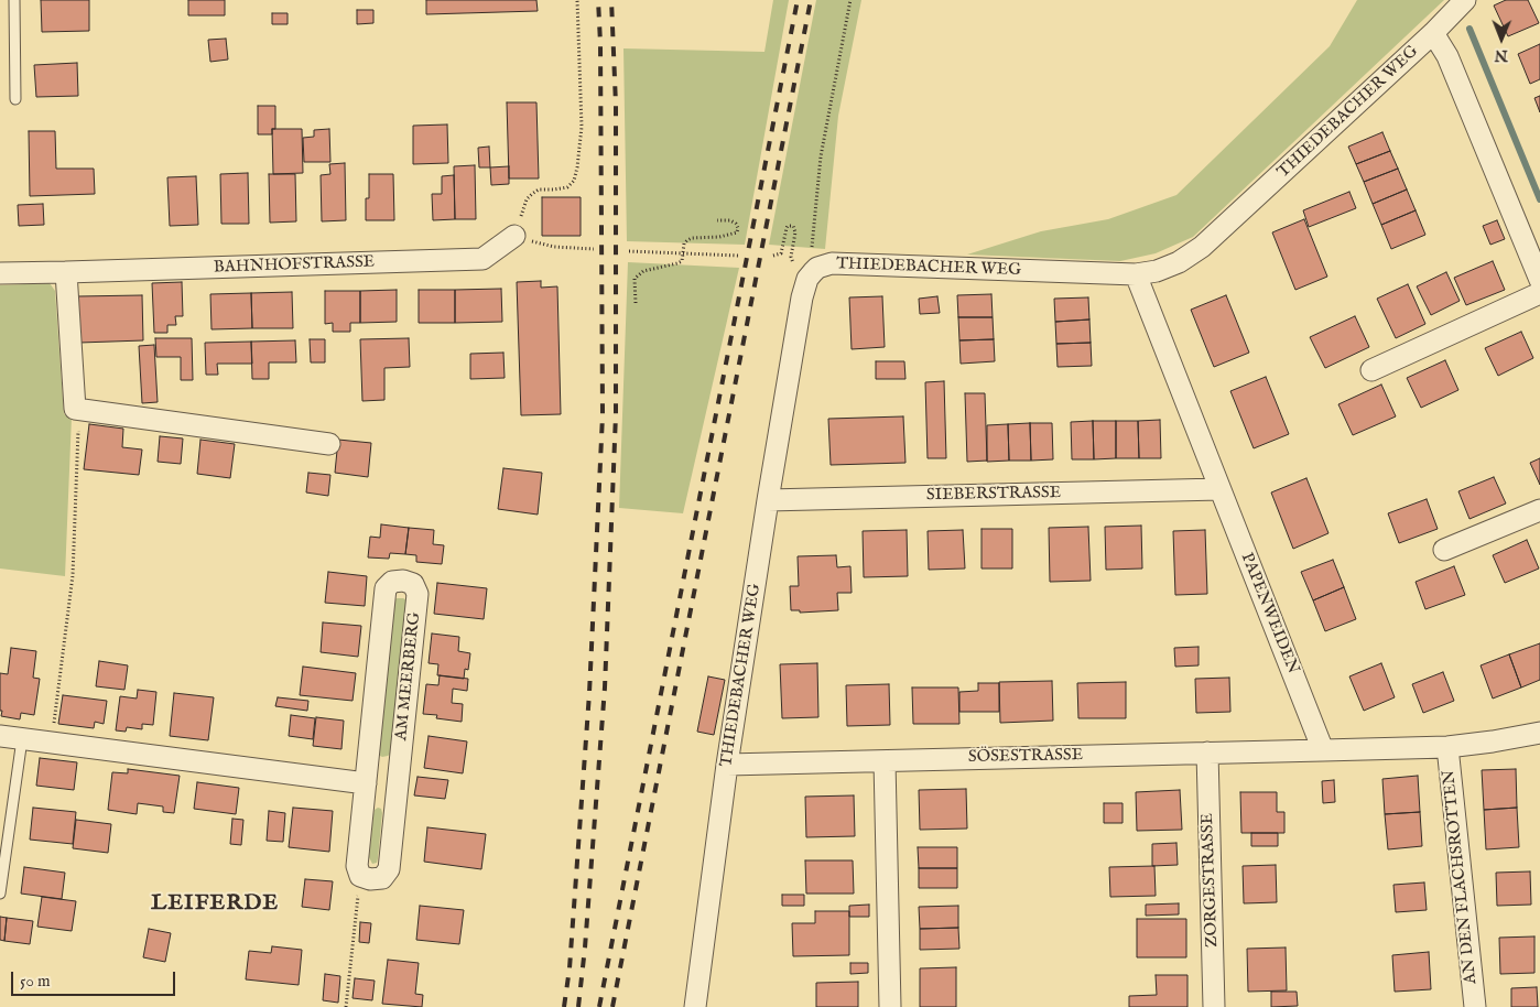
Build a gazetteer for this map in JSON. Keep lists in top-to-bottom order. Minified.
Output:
{"streets":{"street":["THIEDEBACHER WEG","BAHNHOFSTRASSE","SIEBERSTRASSE","PAPENWEIDEN","AM MEERBERG","SÖSESTRASSE","AN DEN FLACHSROTTEN","ZORGESTRASSE"]},"crossings":[["THIEDEBACHER WEG","SIEBERSTRASSE"],["THIEDEBACHER WEG","PAPENWEIDEN"],["THIEDEBACHER WEG","SÖSESTRASSE"],["SIEBERSTRASSE","PAPENWEIDEN"],["PAPENWEIDEN","SÖSESTRASSE"],["SÖSESTRASSE","ZORGESTRASSE"]],"districts":["LEIFERDE"],"scale_bar":"50 m","north":"bottom"}
